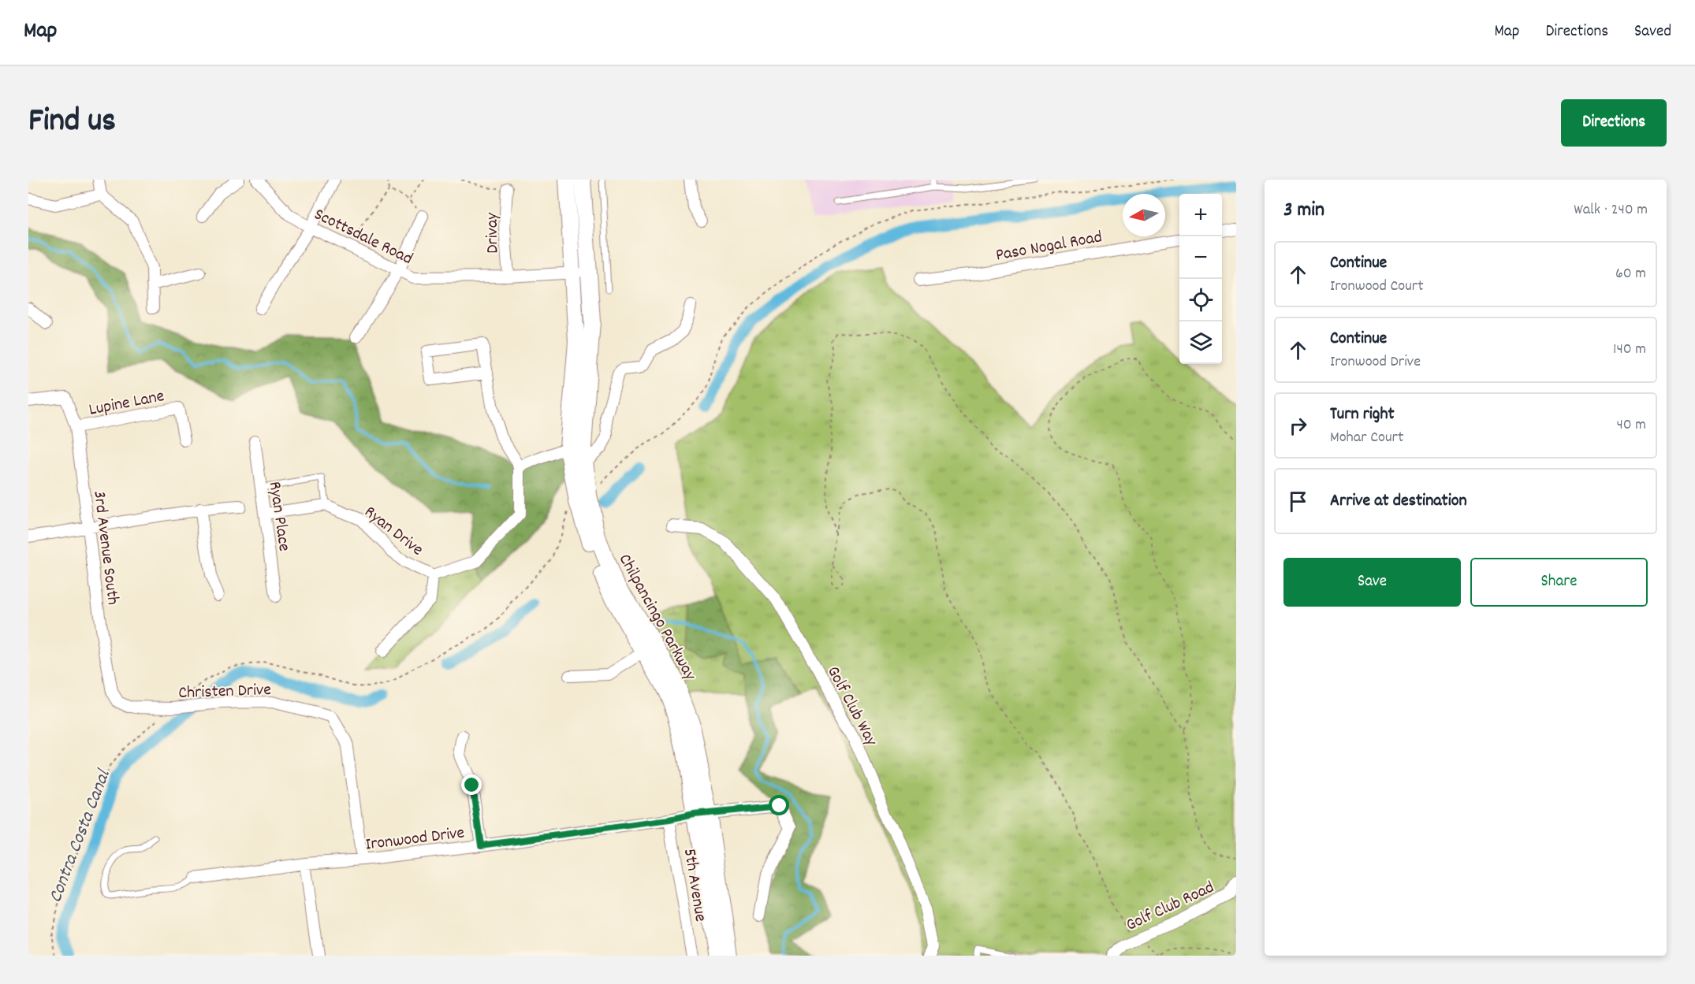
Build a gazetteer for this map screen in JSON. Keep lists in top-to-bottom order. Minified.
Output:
{"streets":{"street":["Drivay","Scottsdale Road","Paso Nogal Road","Lupine Lane","Ryan Place","Ryan Drive","3rd Avenue South","Chilpancingo Parkway","Christen Drive","Golf Club Way","Ironwood Drive","5th Avenue","Golf Club Road"]},"crossings":[["Drivay","Scottsdale Road"],["Scottsdale Road","Chilpancingo Parkway"],["Lupine Lane","3rd Avenue South"],["3rd Avenue South","Christen Drive"],["Chilpancingo Parkway","Ironwood Drive"],["Christen Drive","Ironwood Drive"],["Ironwood Drive","5th Avenue"]],"water":["Contra Costa Canal"],"north":"left","page":{"header":"Map","nav":["Map","Directions","Saved"],"title":"Find us","buttons":["Directions",["Save","Share"]],"heading":["3 min","Walk · 240 m"],"map_buttons":["+","−"],"list":[["Continue","Ironwood Court","60 m"],["Continue","Ironwood Drive","140 m"],["Turn right","Mohar Court","40 m"],"Arrive at destination"]}}
